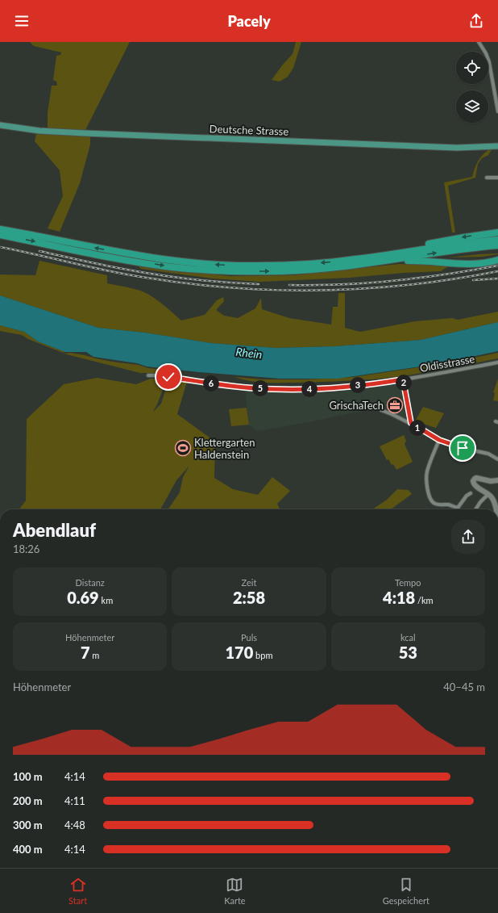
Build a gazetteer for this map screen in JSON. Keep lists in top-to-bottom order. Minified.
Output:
{"streets":{"main road":["Deutsche Strasse"],"street":["Oldisstrasse"]},"water":["Rhein"],"places":{"office":["GrischaTech"],"sports":["Klettergarten Haldenstein"]},"page":{"header":"Pacely","pins":["2","6","3","5","4","1"],"heading":["Abendlauf","18:26"],"stats":[["Distanz","0.69 km"],["Zeit","2:58"],["Tempo","4:18 /km"],["Höhenmeter","7 m"],["Puls","170 bpm"],["kcal","53"]],"chart":["Höhenmeter","40–45 m"],"list":[{"name":"100 m","note":"4:14"},{"name":"200 m","note":"4:11"},{"name":"300 m","note":"4:48"},{"name":"400 m","note":"4:14"}],"tabs":["Start","Karte","Gespeichert"]}}
